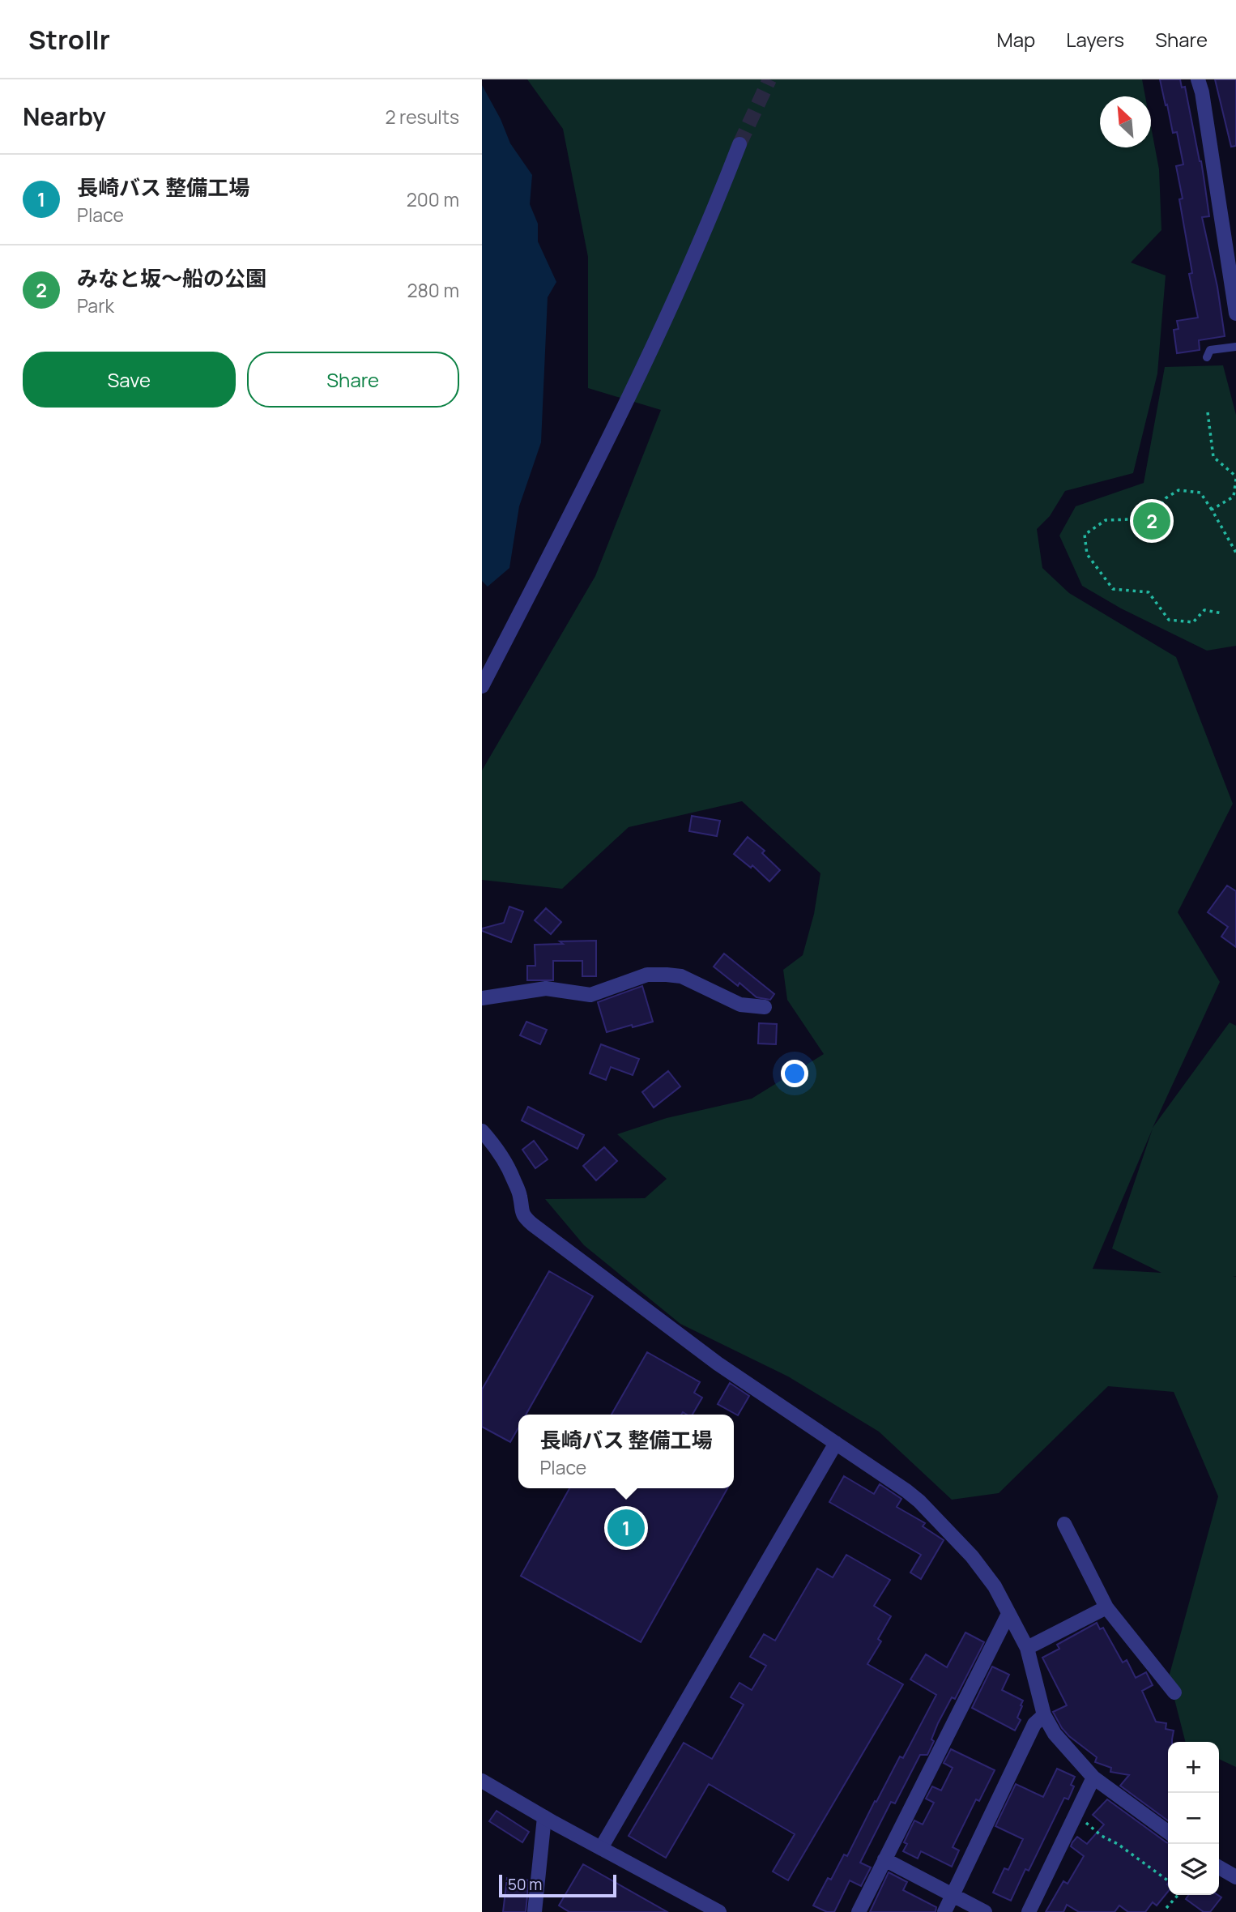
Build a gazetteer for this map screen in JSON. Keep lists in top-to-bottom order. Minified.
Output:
{"scale_bar":"50 m","north":"top left","page":{"header":"Strollr","nav":["Map","Layers","Share"],"heading":["Nearby","2 results"],"list":[{"mark":"1","name":"長崎バス 整備工場","note":"Place","value":"200 m"},{"mark":"2","name":"みなと坂〜船の公園","note":"Park","value":"280 m"}],"buttons":["Save","Share"],"pins":["2","1"],"popup":["長崎バス 整備工場","Place"],"map_buttons":["+","−"],"scale":"50 m"}}
